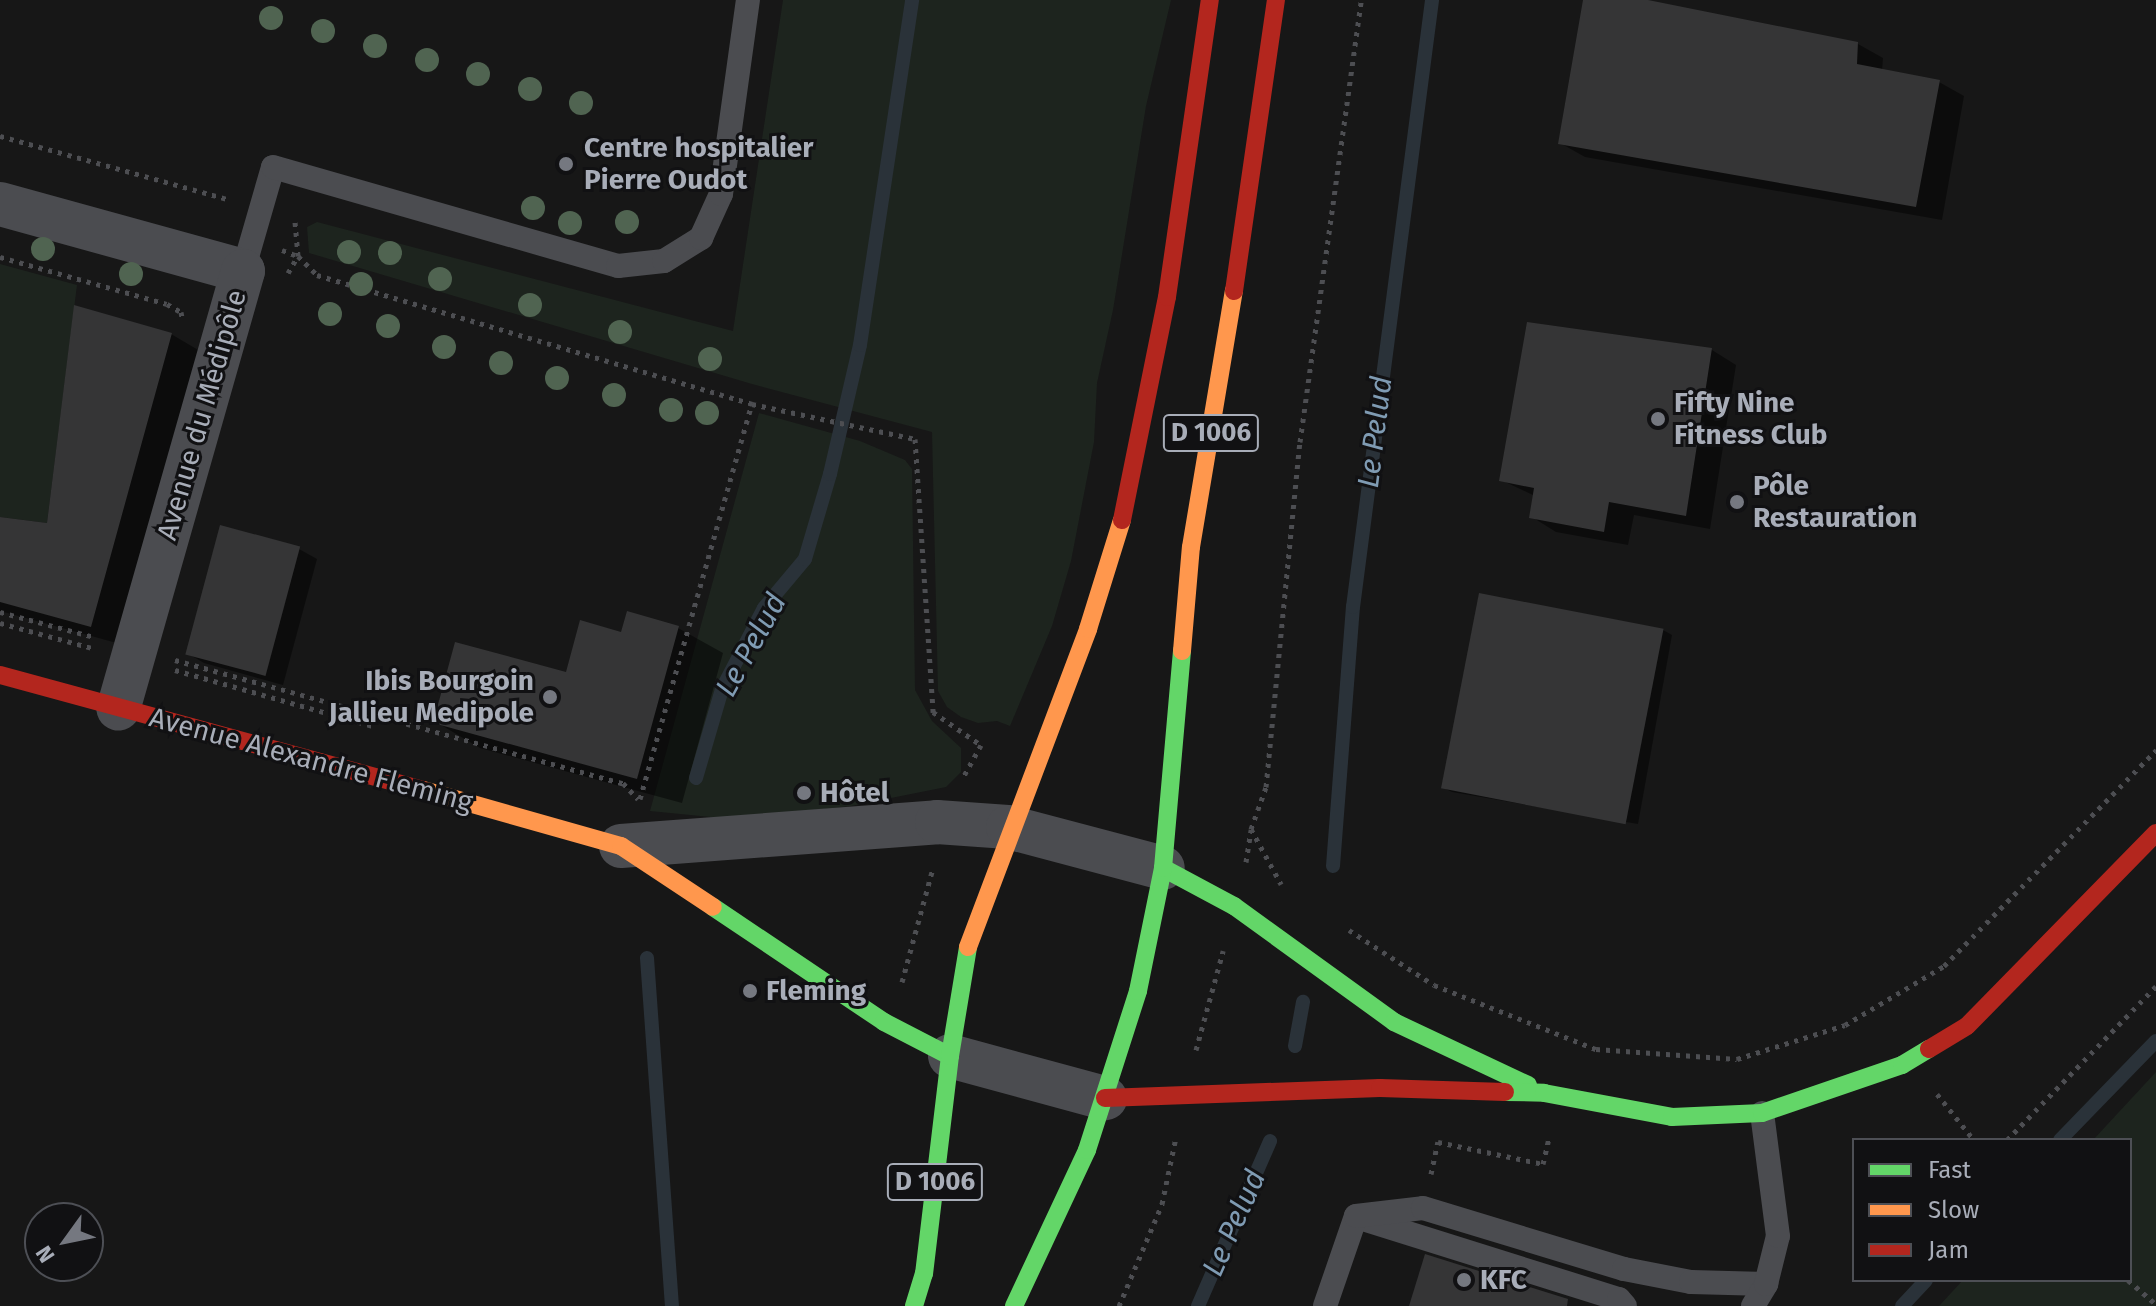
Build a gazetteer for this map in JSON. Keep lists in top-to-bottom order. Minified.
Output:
{"streets":{"main road":["D 1006","Avenue Alexandre Fleming"],"street":["Avenue du Médipôle"]},"crossings":[["Avenue du Médipôle","Avenue Alexandre Fleming"],["D 1006","Avenue Alexandre Fleming"]],"water":["Le Pelud"],"places":["Centre hospitalier Pierre Oudot","Fifty Nine Fitness Club","Pôle Restauration","Ibis Bourgoin Jallieu Medipole","Hôtel","Fleming","KFC"],"legend":["Fast","Slow","Jam"],"north":"bottom left"}
